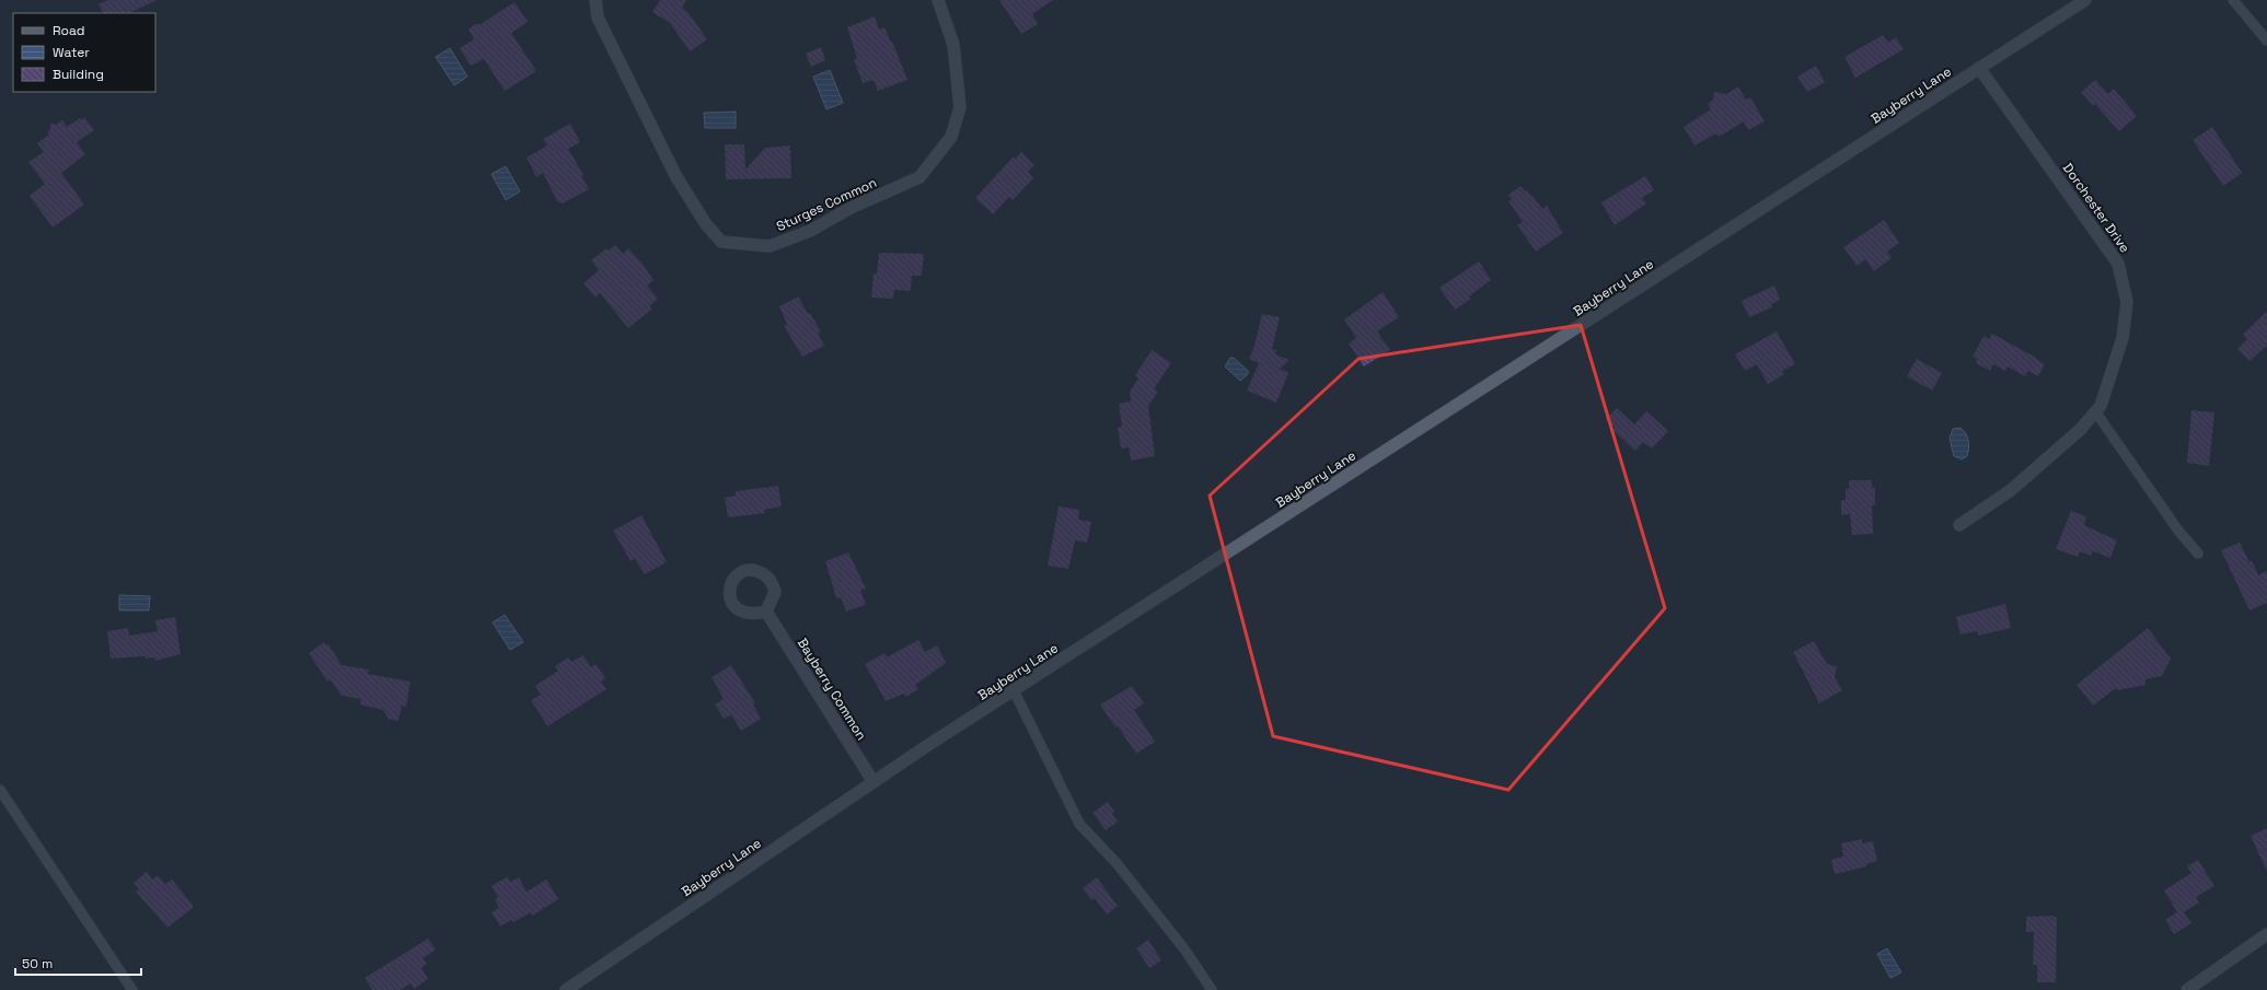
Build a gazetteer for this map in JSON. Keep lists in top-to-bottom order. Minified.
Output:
{"streets":{"street":["Bayberry Lane","Sturges Common","Dorchester Drive","Bayberry Common"]},"crossings":[["Bayberry Lane","Dorchester Drive"],["Bayberry Lane","Bayberry Common"]],"legend":["Road","Water","Building"],"scale_bar":"50 m"}
